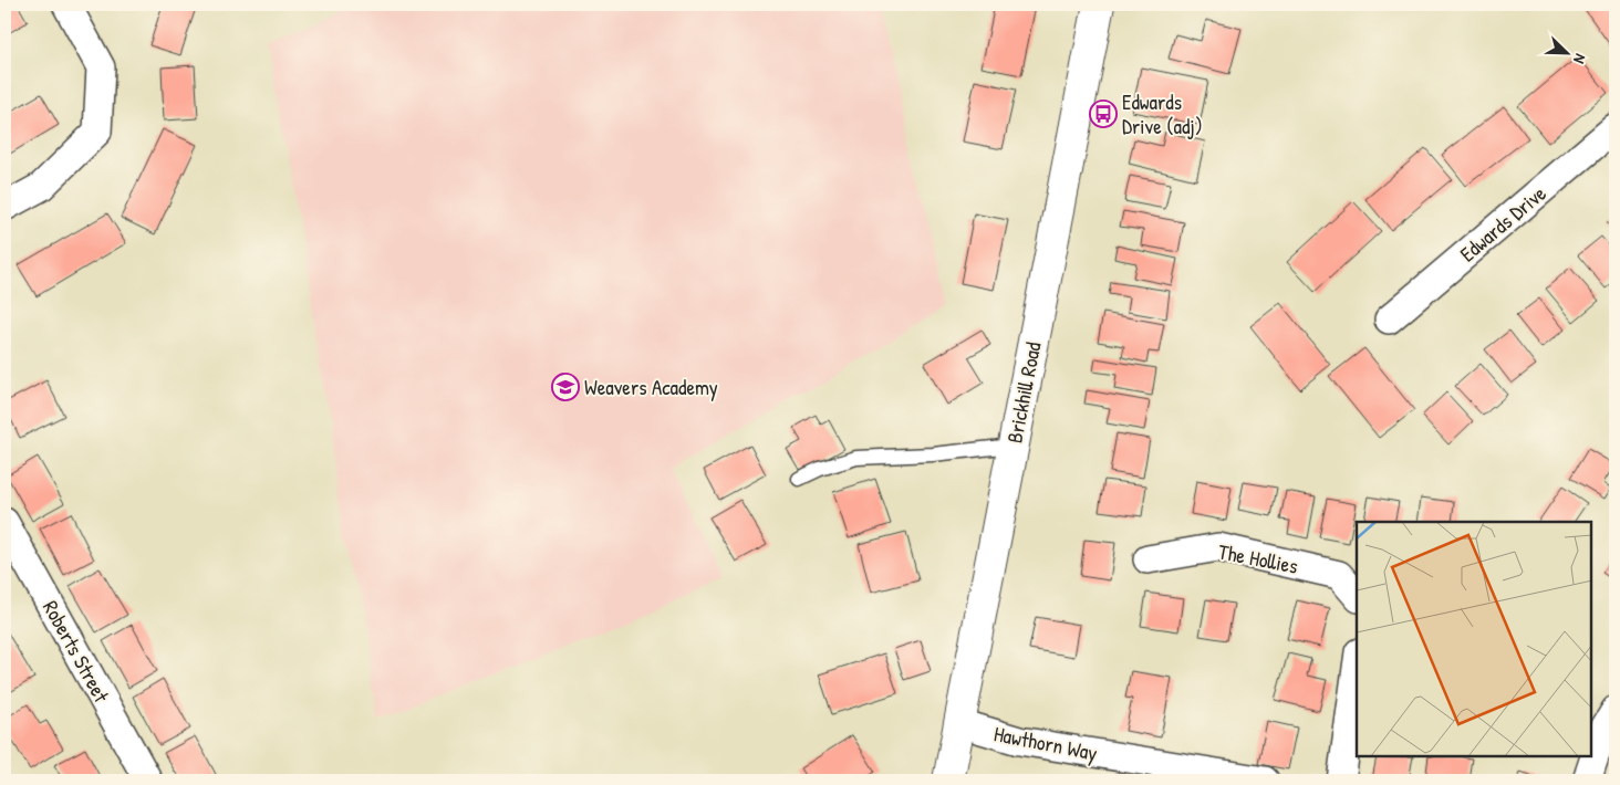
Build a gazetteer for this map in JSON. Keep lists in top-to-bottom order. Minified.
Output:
{"streets":{"street":["Edwards Drive","Brickhill Road","The Hollies","Roberts Street","Hawthorn Way"]},"crossings":[["Brickhill Road","Hawthorn Way"]],"places":{"bus stop":["Edwards Drive (adj)"],"school or university":["Weavers Academy"]},"north":"bottom right"}
